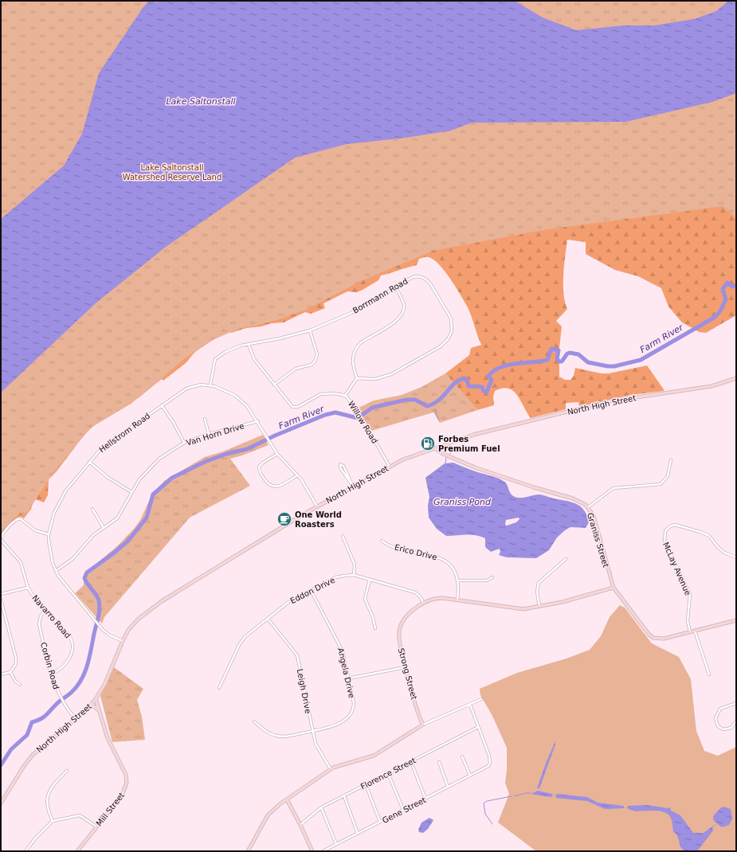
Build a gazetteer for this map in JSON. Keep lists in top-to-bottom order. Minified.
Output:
{"streets":{"main road":["North High Street","Graniss Street","Strong Street","Mill Street"],"street":["Borrmann Road","Willow Road","Hellstrom Road","Van Horn Drive","Erico Drive","McLay Avenue","Eddon Drive","Navarro Road","Corbin Road","Angela Drive","Leigh Drive","Florence Street","Gene Street"]},"crossings":[["Borrmann Road","Willow Road"],["Borrmann Road","Hellstrom Road"],["North High Street","Willow Road"],["North High Street","Hellstrom Road"],["North High Street","Graniss Street"],["North High Street","Corbin Road"],["North High Street","Mill Street"],["Hellstrom Road","Van Horn Drive"],["Graniss Street","McLay Avenue"],["Graniss Street","Strong Street"],["Eddon Drive","Angela Drive"],["Eddon Drive","Strong Street"],["Eddon Drive","Leigh Drive"],["Navarro Road","Corbin Road"],["Angela Drive","Leigh Drive"],["Florence Street","Gene Street"]],"water":["Lake Saltonstall","Farm River","Graniss Pond"],"parks":["Lake Saltonstall Watershed Reserve Land"],"places":{"fuel station":["Forbes Premium Fuel"],"cafe":["One World Roasters"]}}
